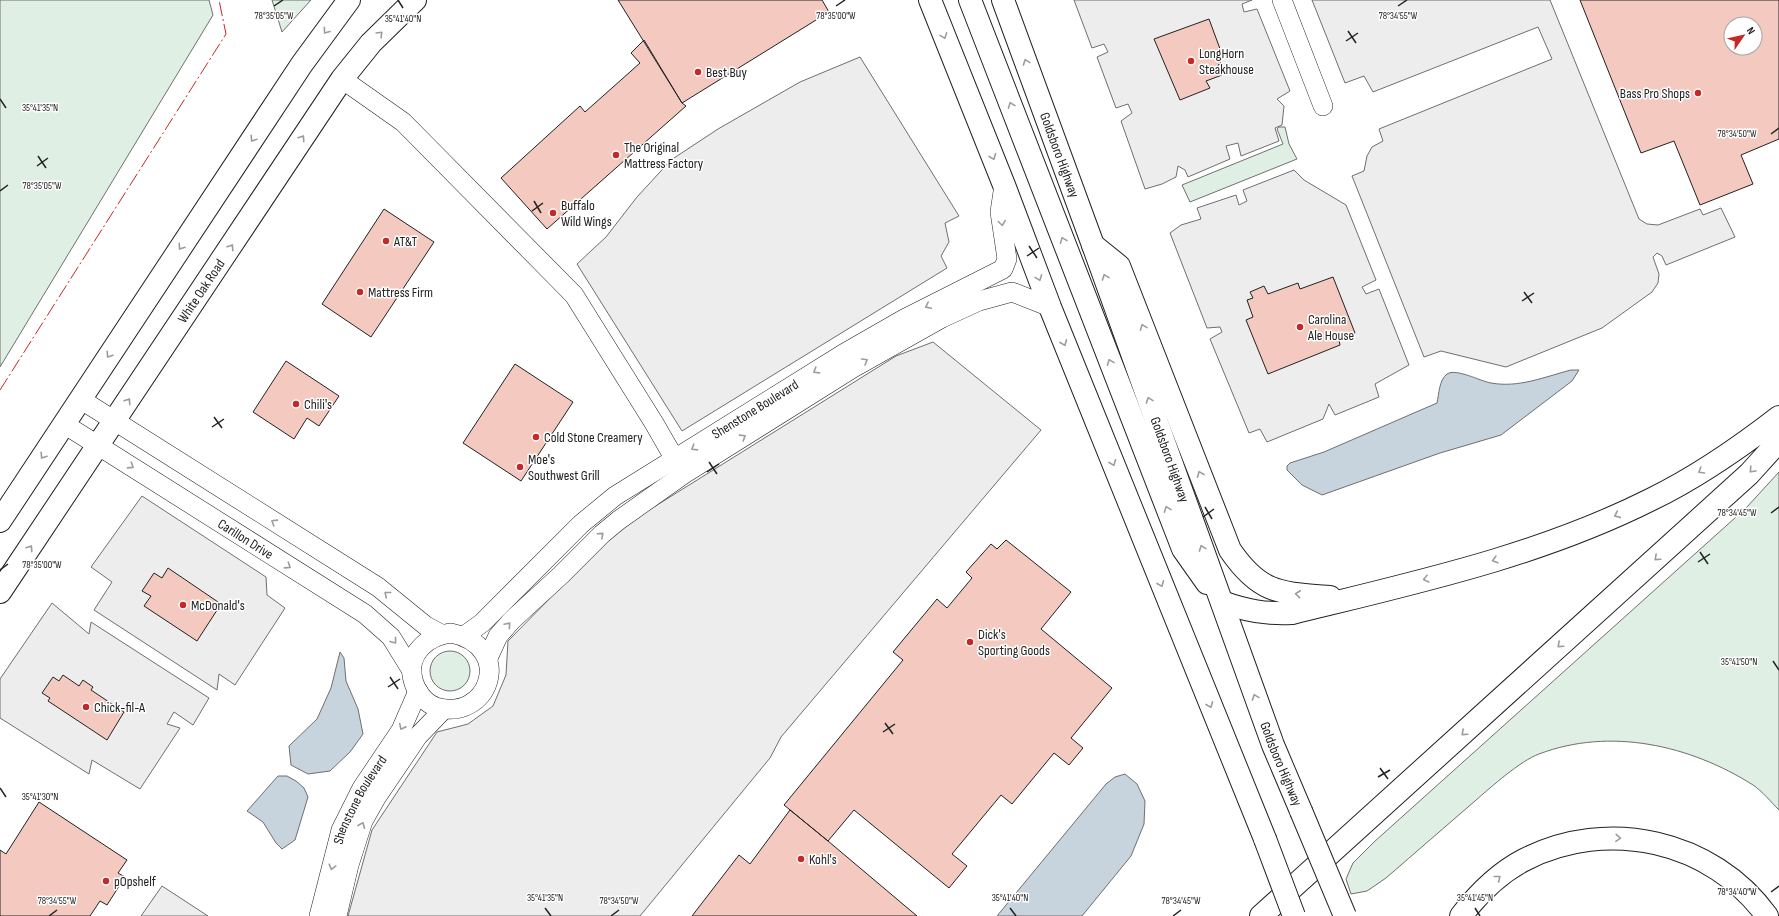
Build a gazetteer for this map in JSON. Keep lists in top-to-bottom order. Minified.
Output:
{"streets":{"main road":["Goldsboro Highway","White Oak Road"],"street":["Shenstone Boulevard","Carillon Drive"]},"crossings":[["White Oak Road","Carillon Drive"],["Shenstone Boulevard","Carillon Drive"]],"places":["LongHorn Steakhouse","Best Buy","Bass Pro Shops","The Original Mattress Factory","Buffalo Wild Wings","AT&T","Mattress Firm","Carolina Ale House","Chili's","Cold Stone Creamery","Moe's Southwest Grill","McDonald's","Dick's Sporting Goods","Chick-fil-A","Kohl's","pOpshelf"],"north":"top right","coordinates":["78°35'05\"W","78°34'55\"W","78°35'00\"W","35°41'40\"N","35°41'35\"N","78°34'50\"W","78°34'45\"W","35°41'50\"N","35°41'30\"N","78°34'40\"W","35°41'45\"N"]}
